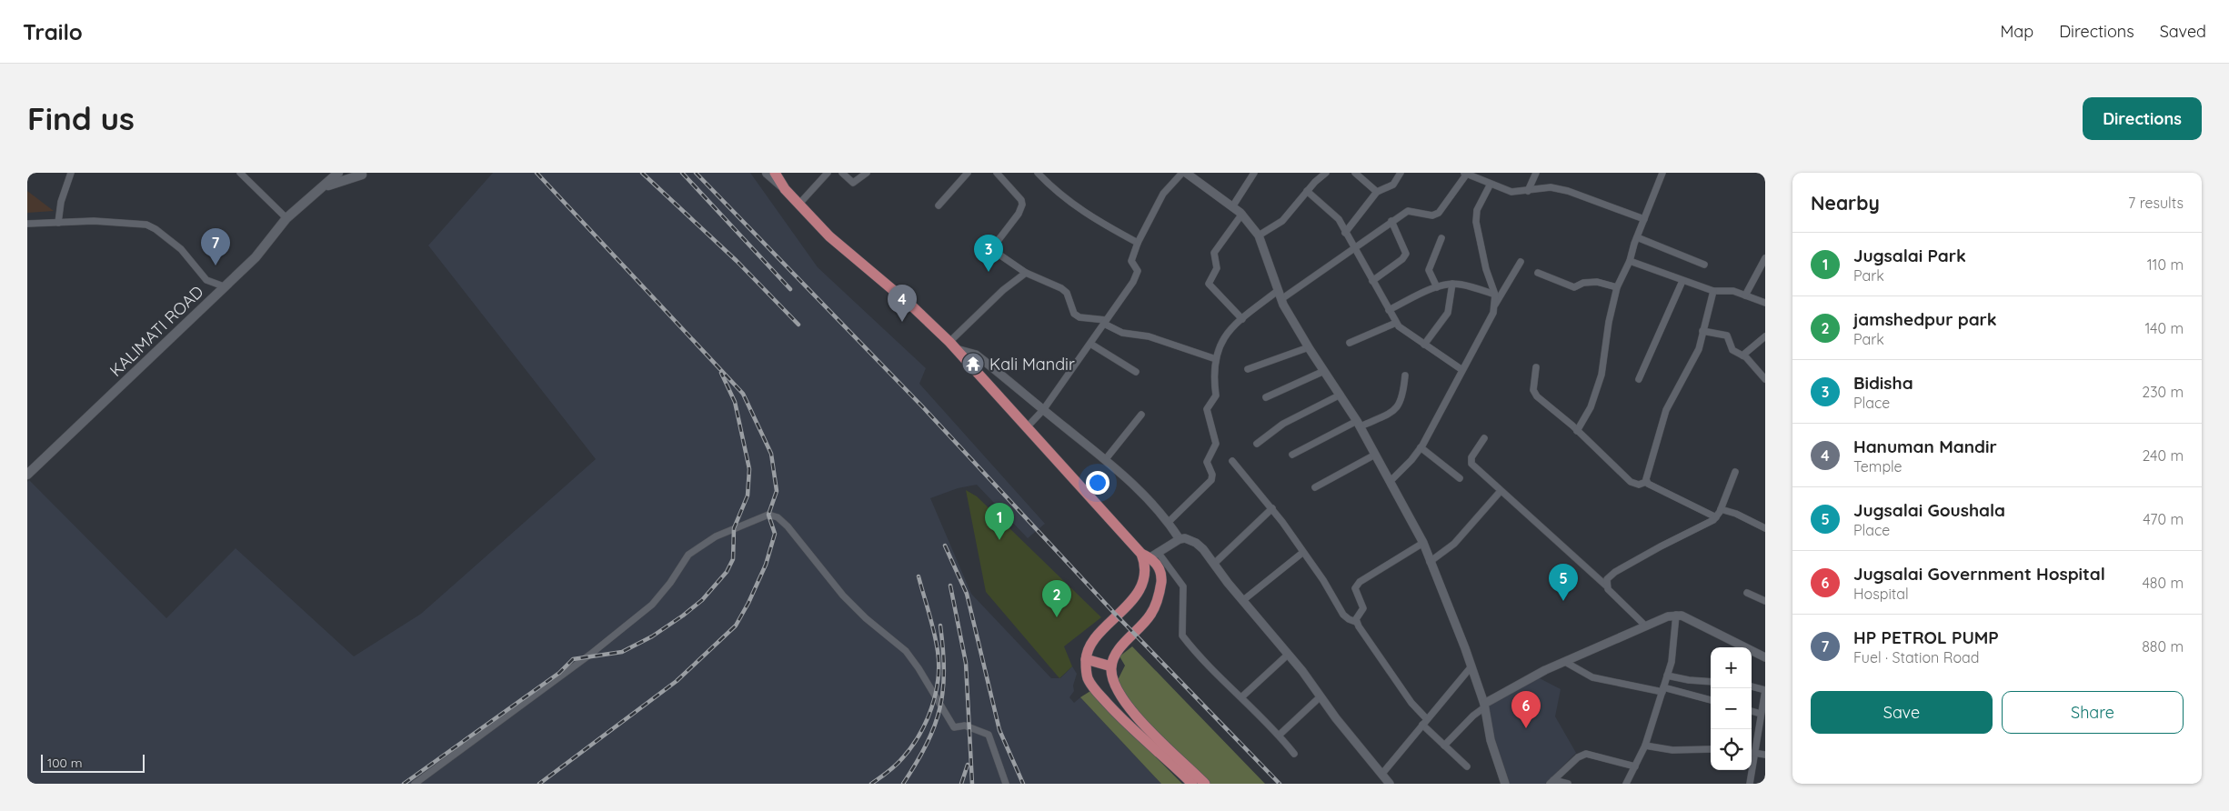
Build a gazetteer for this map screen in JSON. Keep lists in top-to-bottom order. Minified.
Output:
{"streets":{"main road":["KALIMATI ROAD"]},"places":{"temple":["Kali Mandir"]},"scale_bar":"100 m","page":{"header":"Trailo","nav":["Map","Directions","Saved"],"buttons":["Directions",["Save","Share"]],"title":"Find us","heading":["Nearby","7 results"],"pins":["7","3","4","1","5","2","6"],"list":[{"mark":"1","name":"Jugsalai Park","note":"Park","value":"110 m"},{"mark":"2","name":"jamshedpur park","note":"Park","value":"140 m"},{"mark":"3","name":"Bidisha","note":"Place","value":"230 m"},{"mark":"4","name":"Hanuman Mandir","note":"Temple","value":"240 m"},{"mark":"5","name":"Jugsalai Goushala","note":"Place","value":"470 m"},{"mark":"6","name":"Jugsalai Government Hospital","note":"Hospital","value":"480 m"},{"mark":"7","name":"HP PETROL PUMP","note":"Fuel · Station Road","value":"880 m"}],"map_buttons":["+","−"],"scale":"100 m"}}
